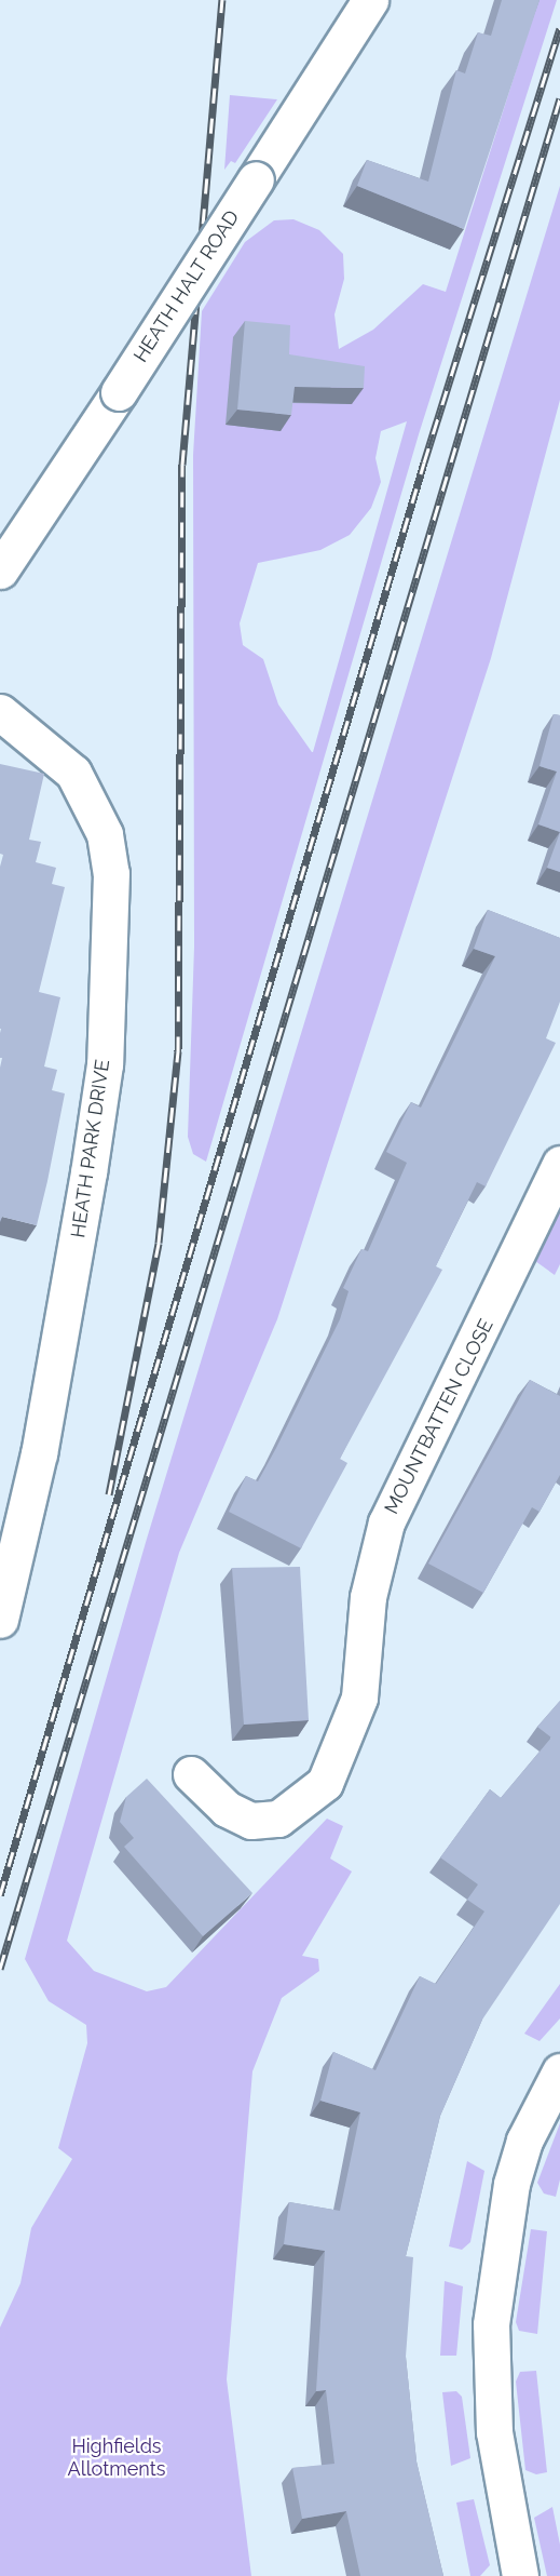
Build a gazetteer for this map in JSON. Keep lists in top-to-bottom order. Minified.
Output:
{"streets":{"street":["HEATH HALT ROAD","HEATH PARK DRIVE","MOUNTBATTEN CLOSE"]},"parks":["Highfields Allotments"]}
